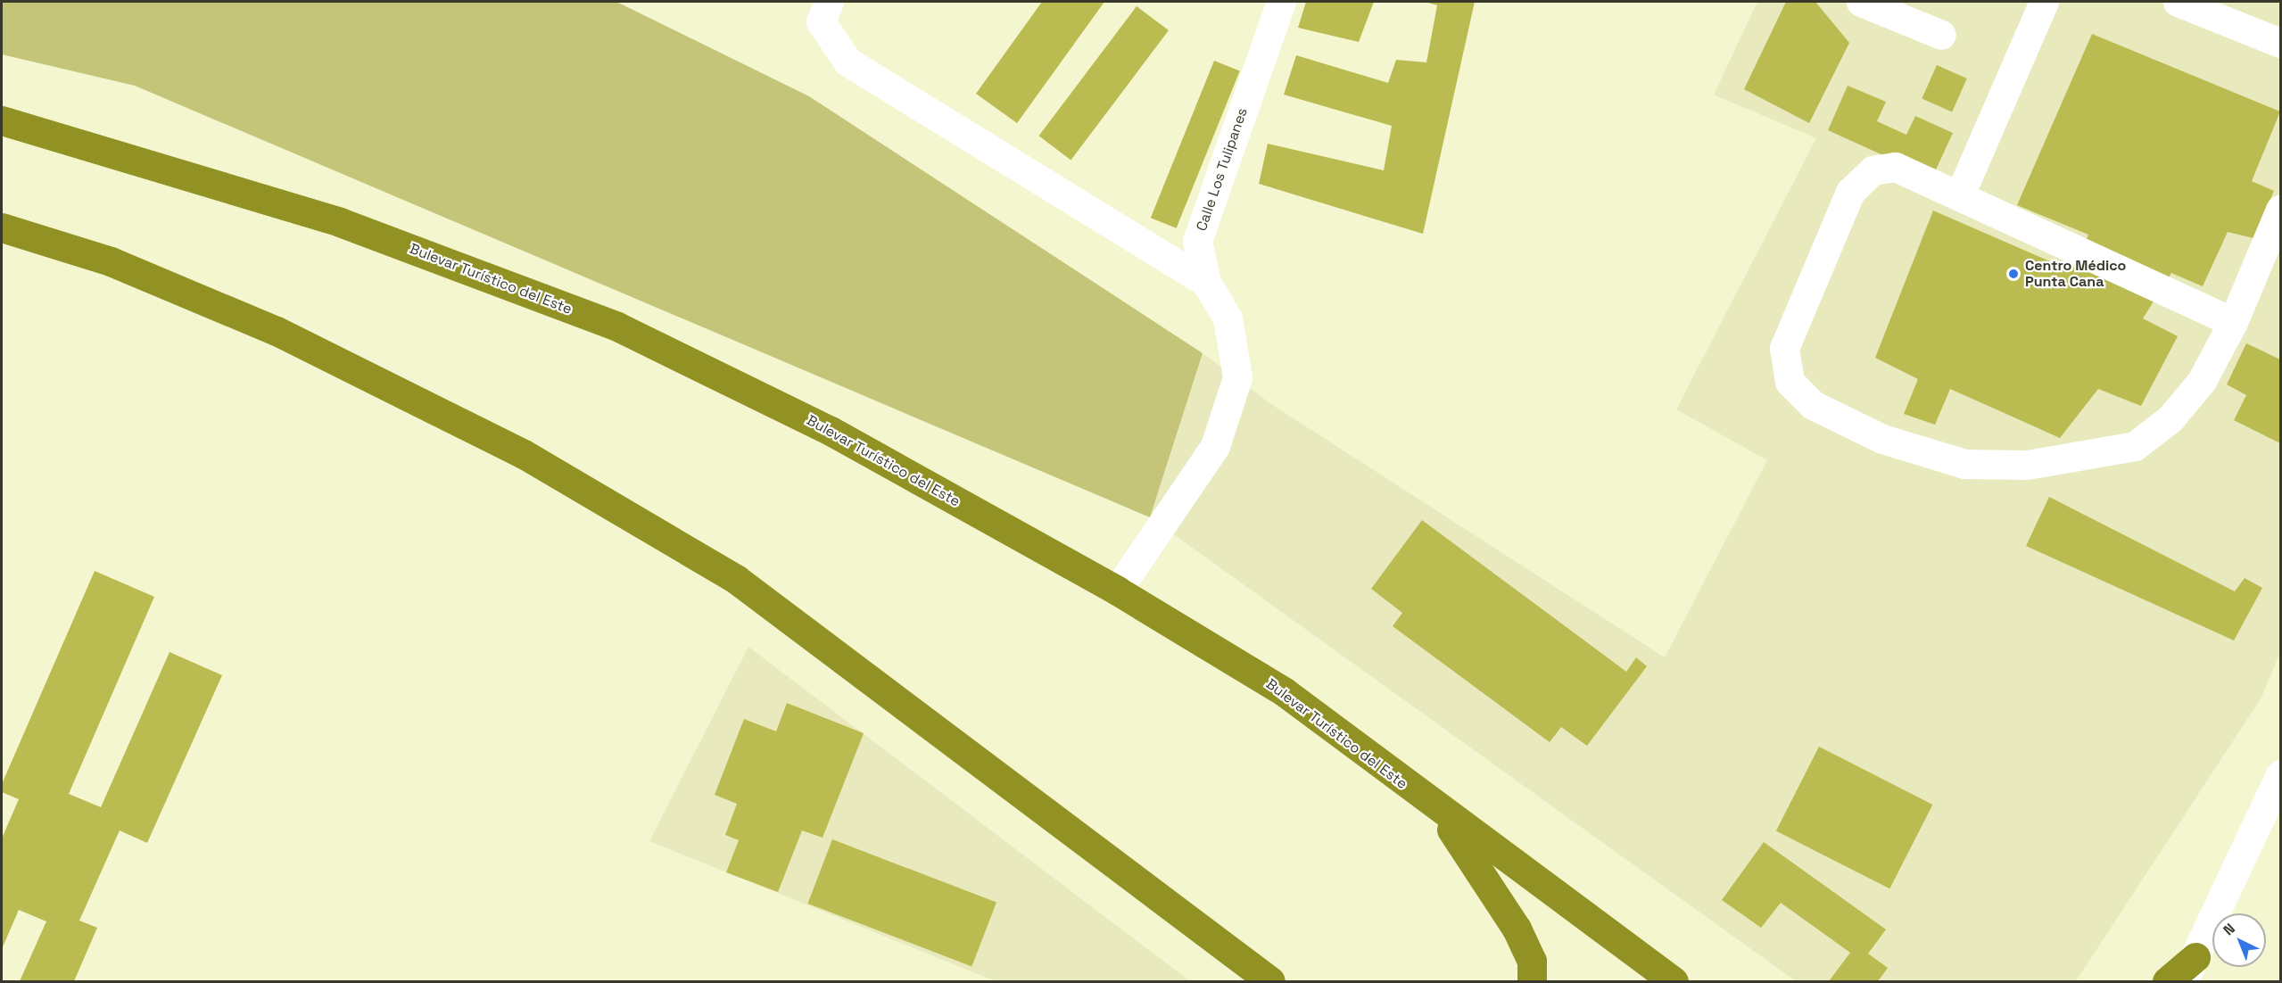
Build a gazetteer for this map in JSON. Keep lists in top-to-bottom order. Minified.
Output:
{"streets":{"highway":["Bulevar Turístico del Este"],"street":["Calle Los Tulipanes"]},"crossings":[["Calle Los Tulipanes","Bulevar Turístico del Este"]],"places":["Centro Médico Punta Cana"],"north":"top left"}
